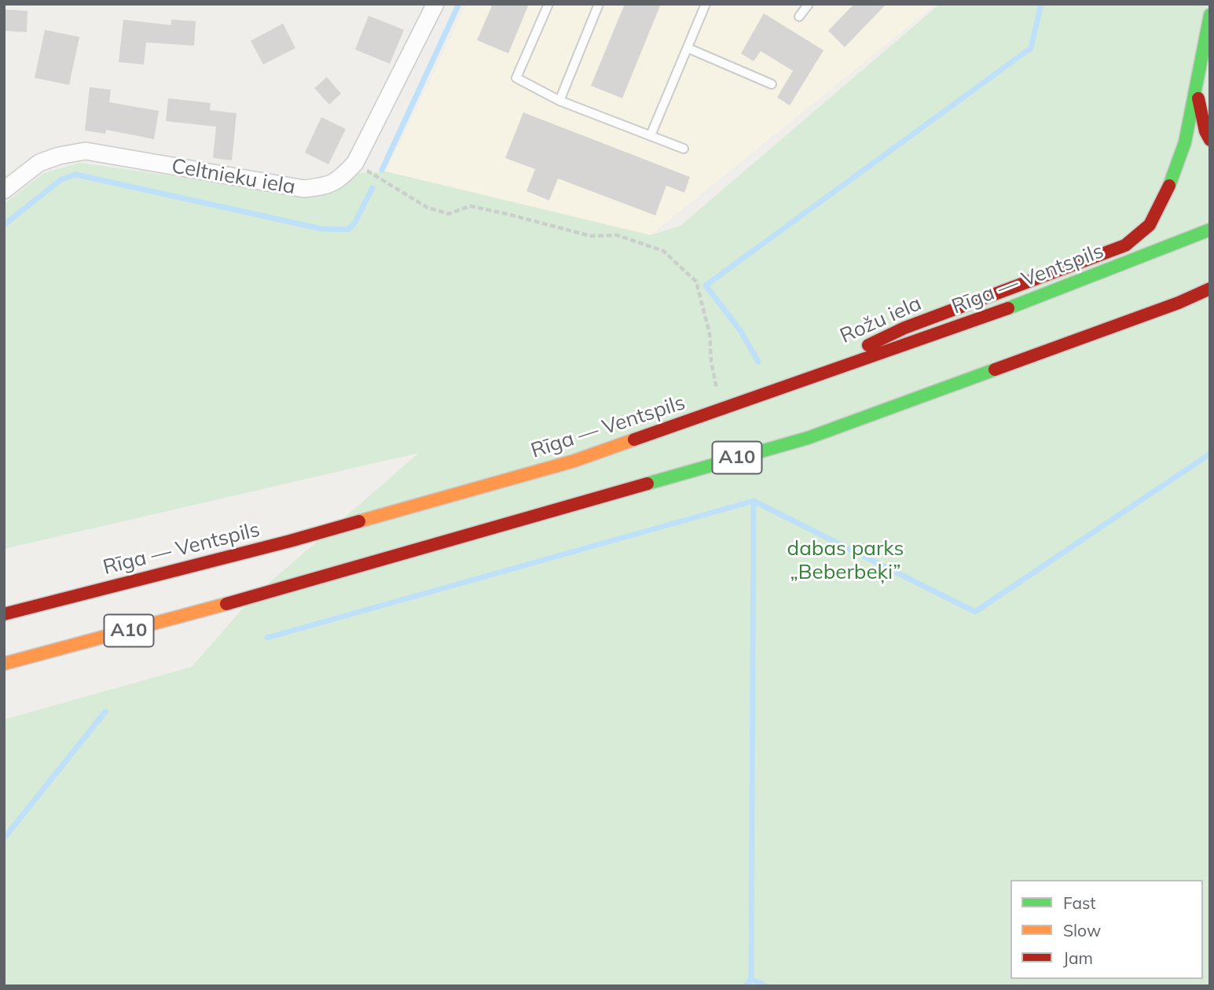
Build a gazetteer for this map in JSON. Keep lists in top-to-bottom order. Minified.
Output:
{"streets":{"main road":["Rīga — Ventspils","Rožu iela","A10"],"street":["Celtnieku iela"]},"crossings":[["Rīga — Ventspils","Rožu iela"]],"parks":["dabas parks „Beberbeķi”"],"legend":["Fast","Slow","Jam"]}
